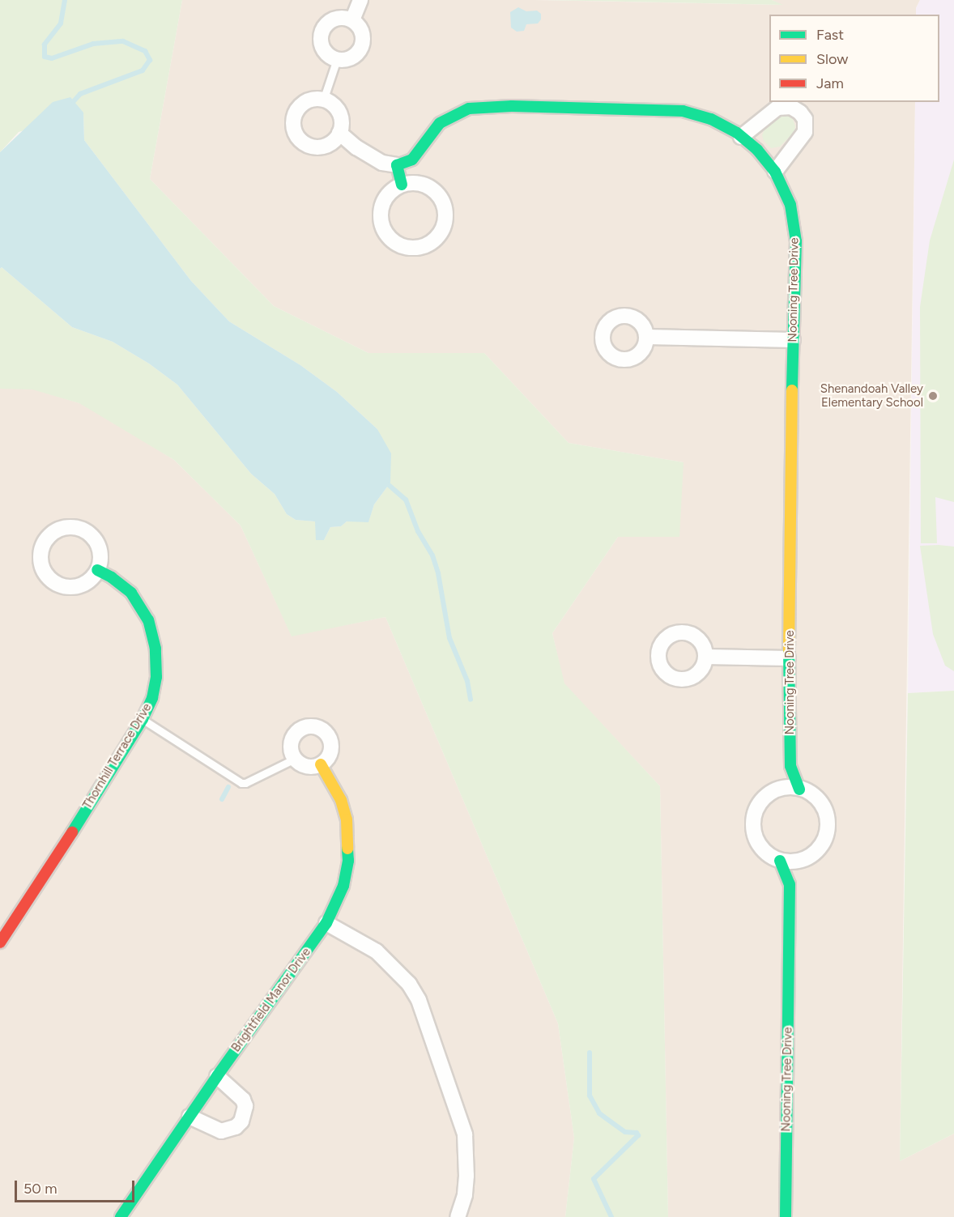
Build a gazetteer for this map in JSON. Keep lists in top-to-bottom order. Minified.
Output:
{"streets":{"street":["Nooning Tree Drive","Thornhill Terrace Drive","Brightfield Manor Drive"]},"places":["Shenandoah Valley Elementary School"],"legend":["Fast","Slow","Jam"],"scale_bar":"50 m"}
